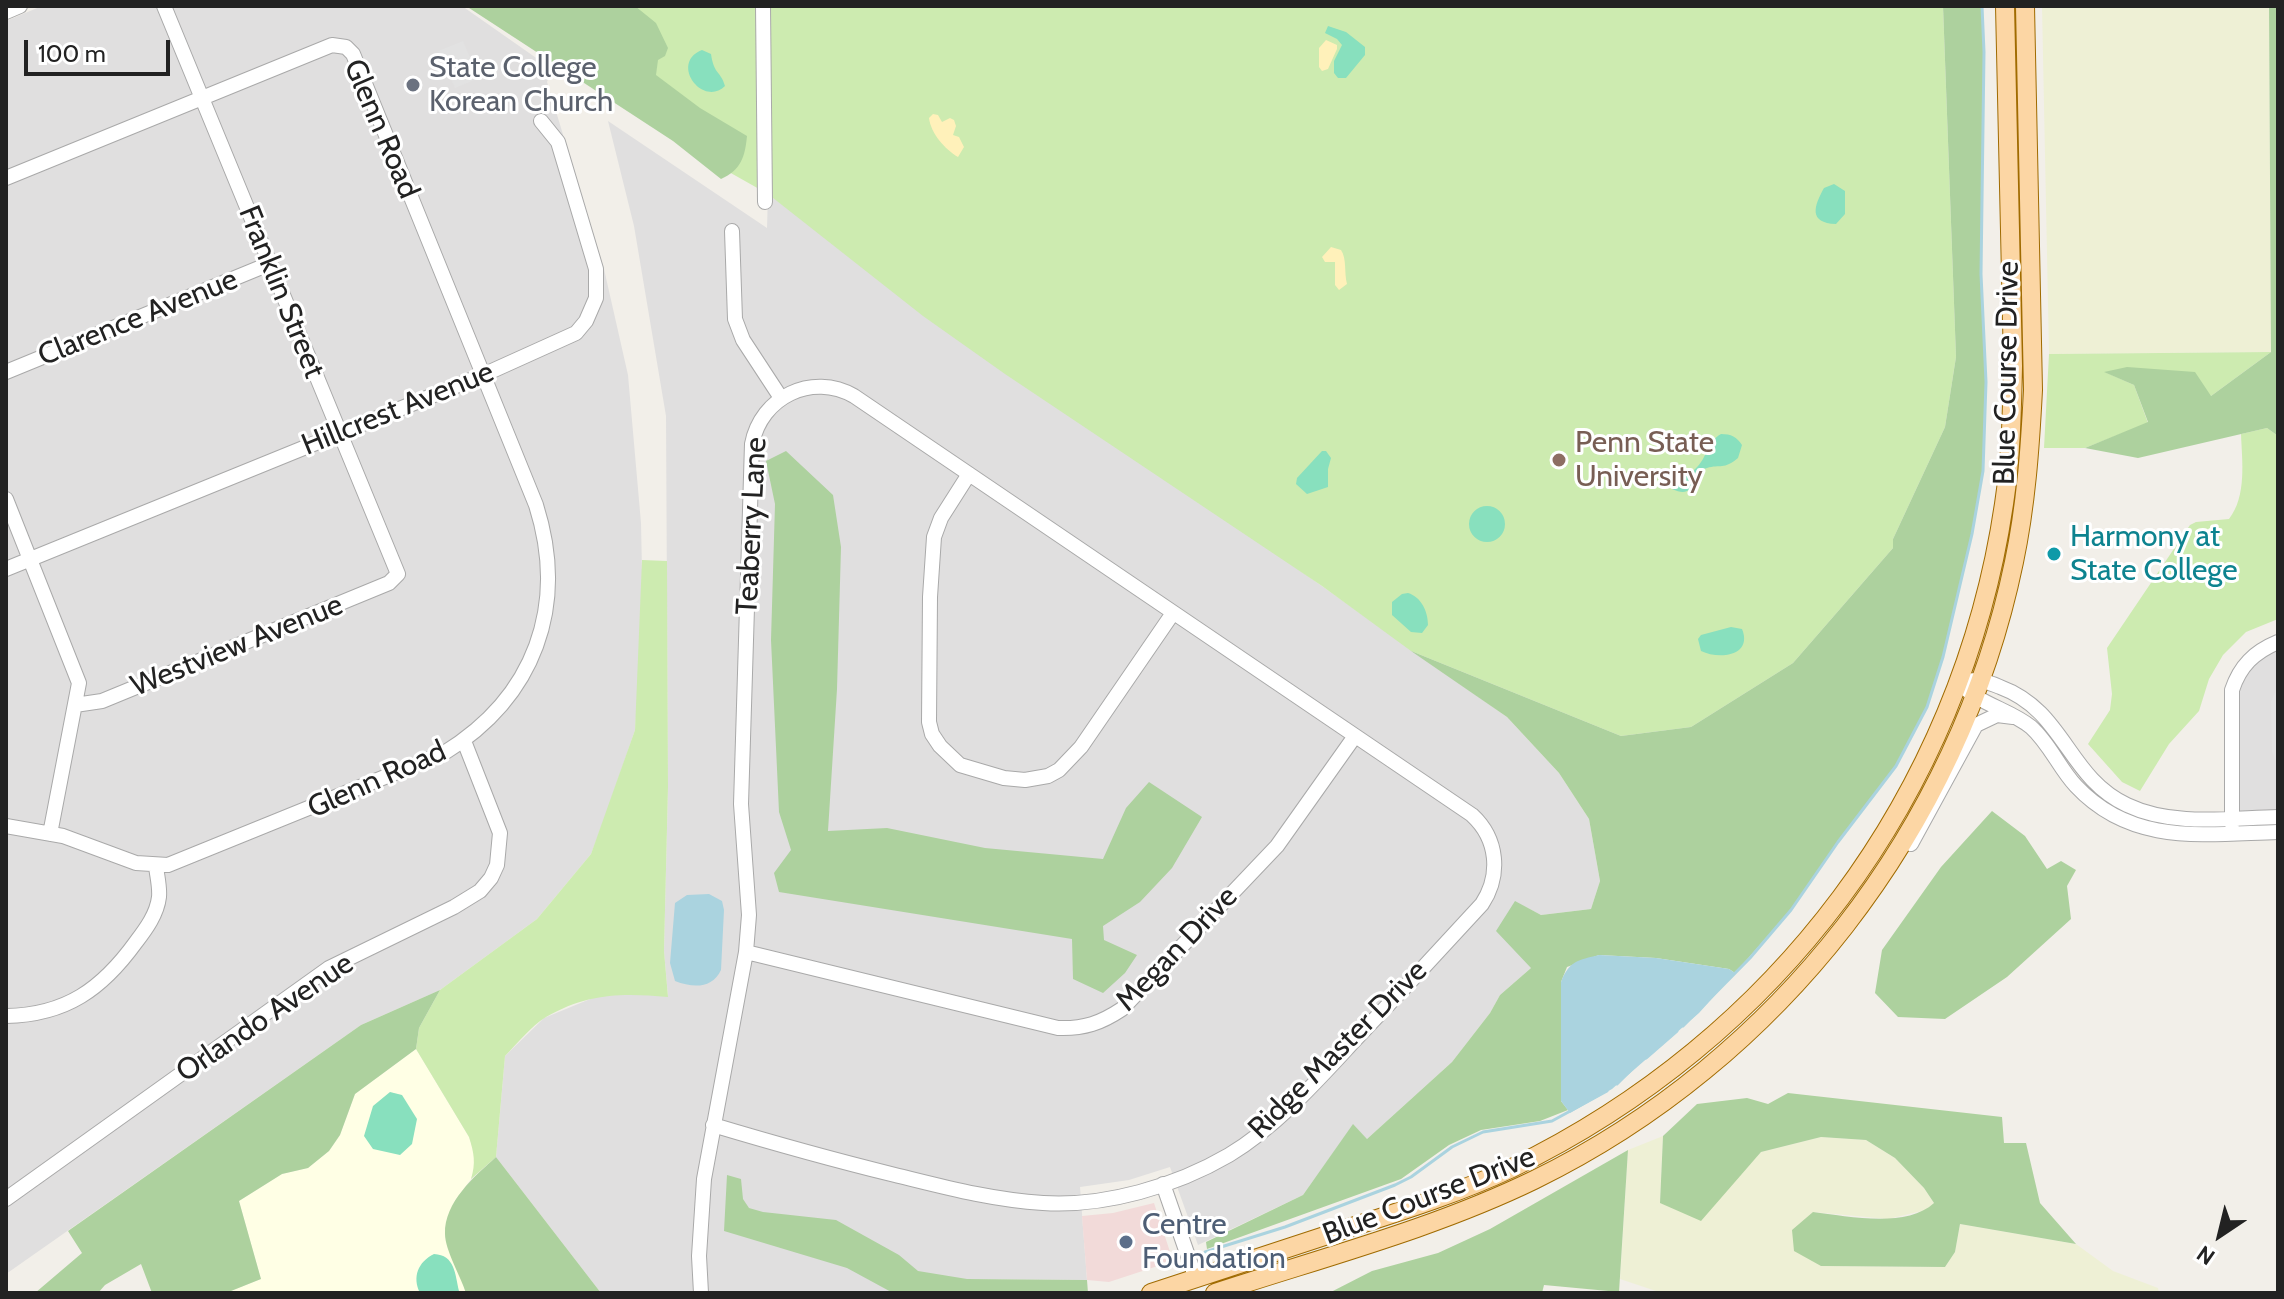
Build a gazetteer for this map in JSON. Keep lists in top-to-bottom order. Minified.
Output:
{"streets":{"main road":["Blue Course Drive"],"street":["Glenn Road","Franklin Street","Clarence Avenue","Hillcrest Avenue","Teaberry Lane","Westview Avenue","Megan Drive","Orlando Avenue","Ridge Master Drive"]},"crossings":[["Glenn Road","Franklin Street"],["Glenn Road","Hillcrest Avenue"],["Glenn Road","Orlando Avenue"],["Franklin Street","Clarence Avenue"],["Franklin Street","Hillcrest Avenue"],["Franklin Street","Westview Avenue"],["Teaberry Lane","Megan Drive"],["Teaberry Lane","Ridge Master Drive"],["Megan Drive","Ridge Master Drive"]],"places":["State College Korean Church","Penn State University","Harmony at State College","Centre Foundation"],"scale_bar":"100 m","north":"bottom left"}
